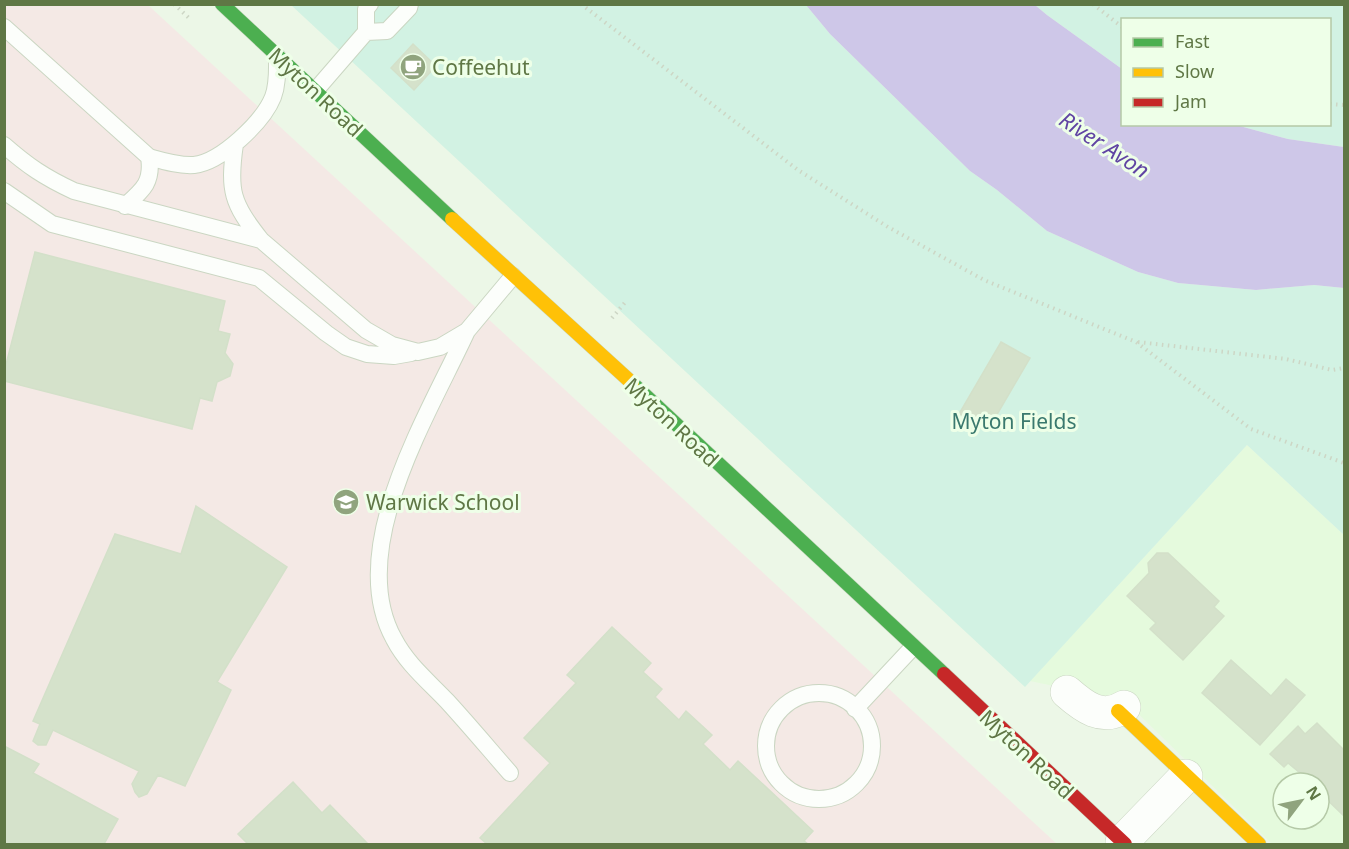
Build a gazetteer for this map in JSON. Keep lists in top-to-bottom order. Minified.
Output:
{"streets":{"main road":["Myton Road"]},"water":["River Avon"],"parks":["Myton Fields"],"places":{"cafe":["Coffeehut"],"school or university":["Warwick School"]},"legend":["Fast","Slow","Jam"],"north":"top right"}
